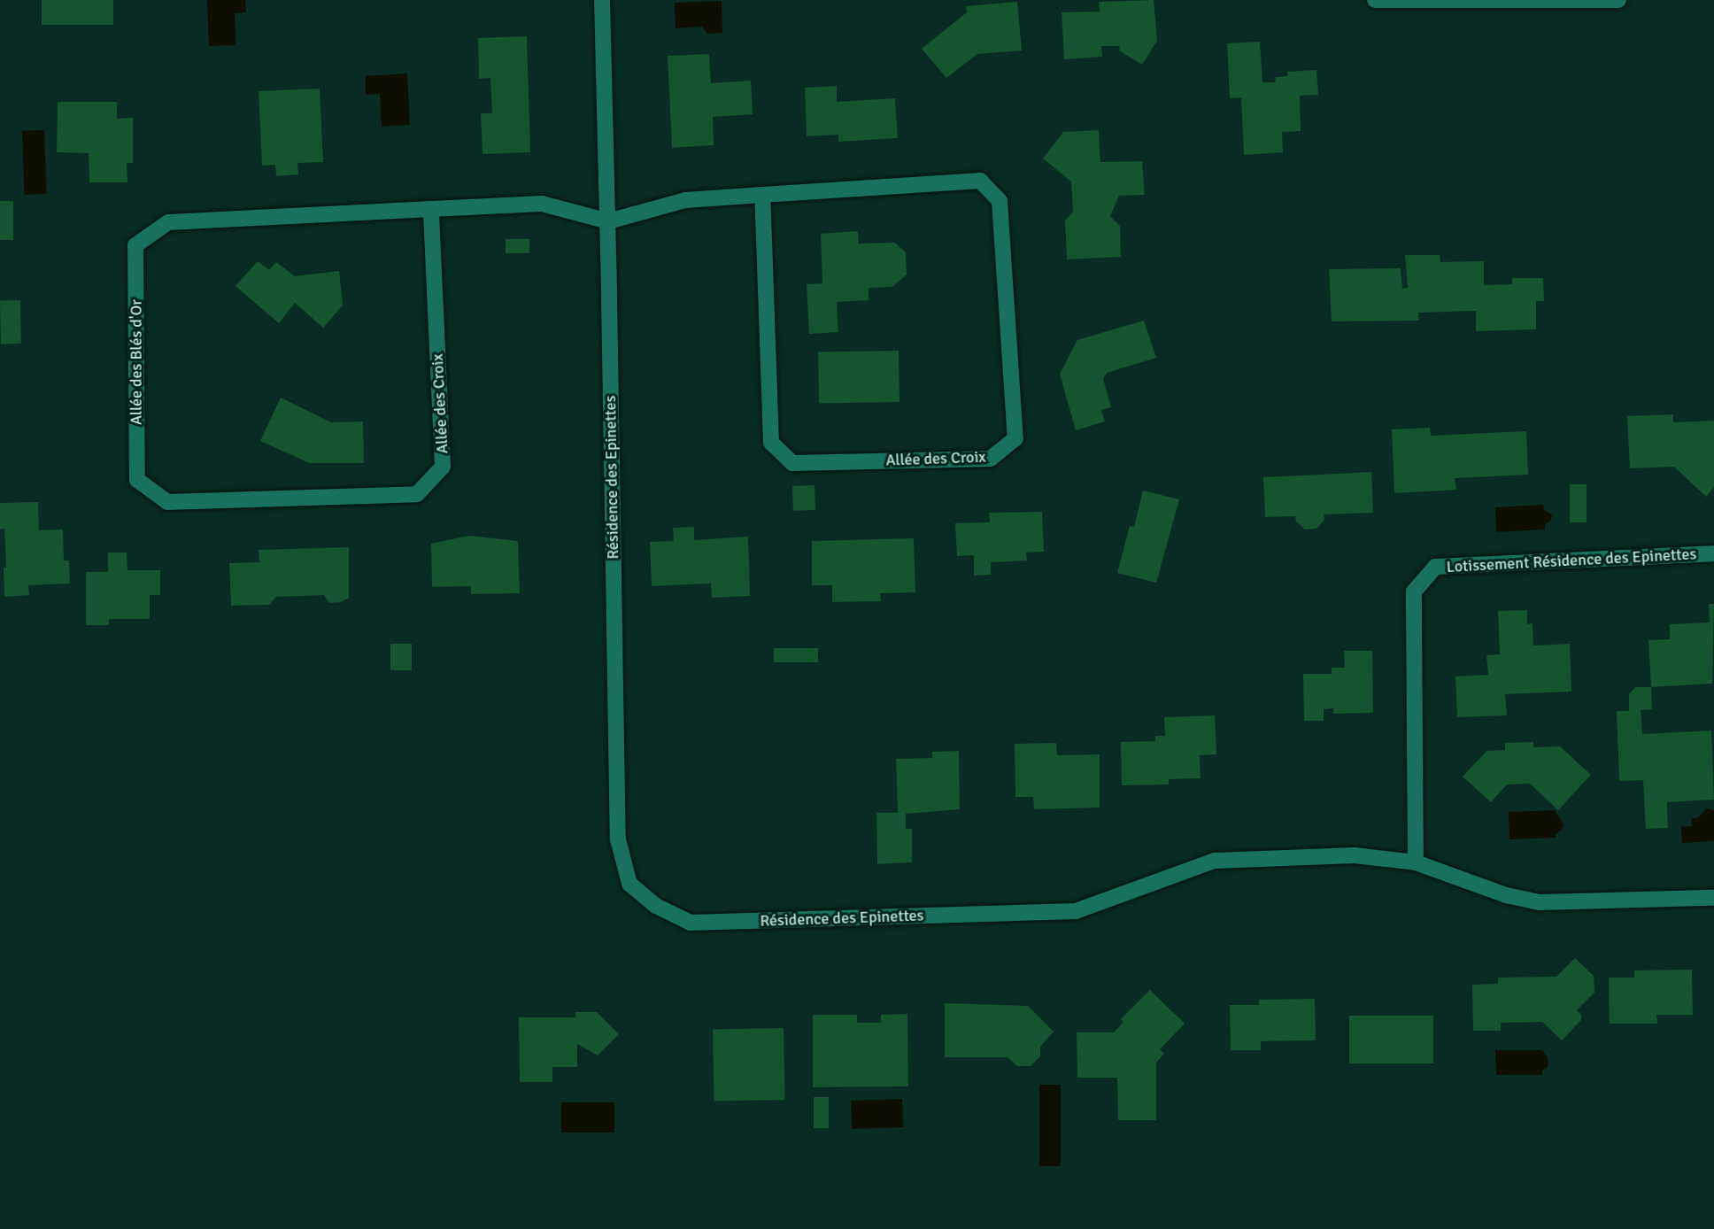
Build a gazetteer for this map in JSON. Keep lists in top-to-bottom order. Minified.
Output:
{"streets":{"street":["Allée des Blés d'Or","Allée des Croix","Résidence des Epinettes","Lotissement Résidence des Epinettes"]},"crossings":[["Allée des Blés d'Or","Allée des Croix"],["Allée des Croix","Résidence des Epinettes"],["Résidence des Epinettes","Lotissement Résidence des Epinettes"]]}
